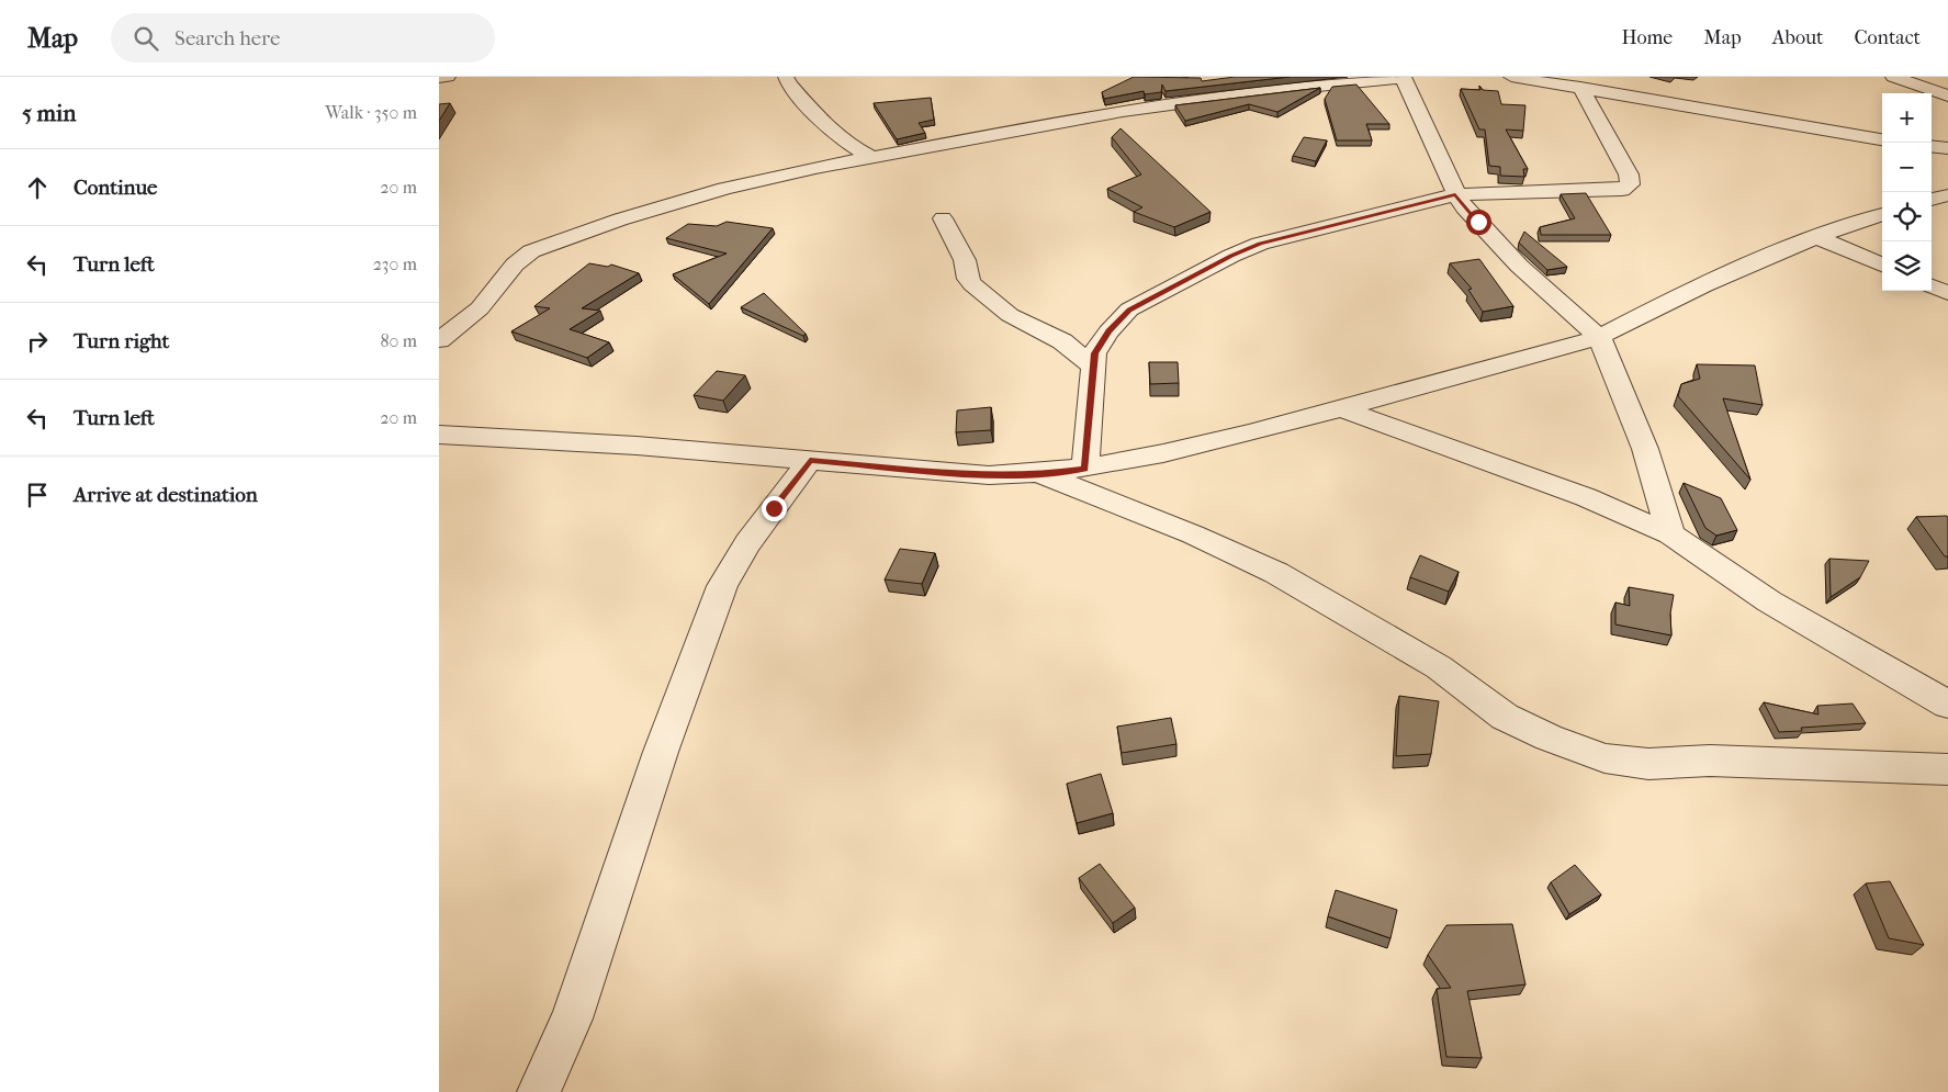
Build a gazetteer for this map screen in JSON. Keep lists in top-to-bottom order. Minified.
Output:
{"page":{"header":"Map","search":"Search here","nav":["Home","Map","About","Contact"],"heading":["5 min","Walk · 350 m"],"map_buttons":["+","−"],"list":[["Continue","20 m"],["Turn left","230 m"],["Turn right","80 m"],["Turn left","20 m"],"Arrive at destination"]}}
